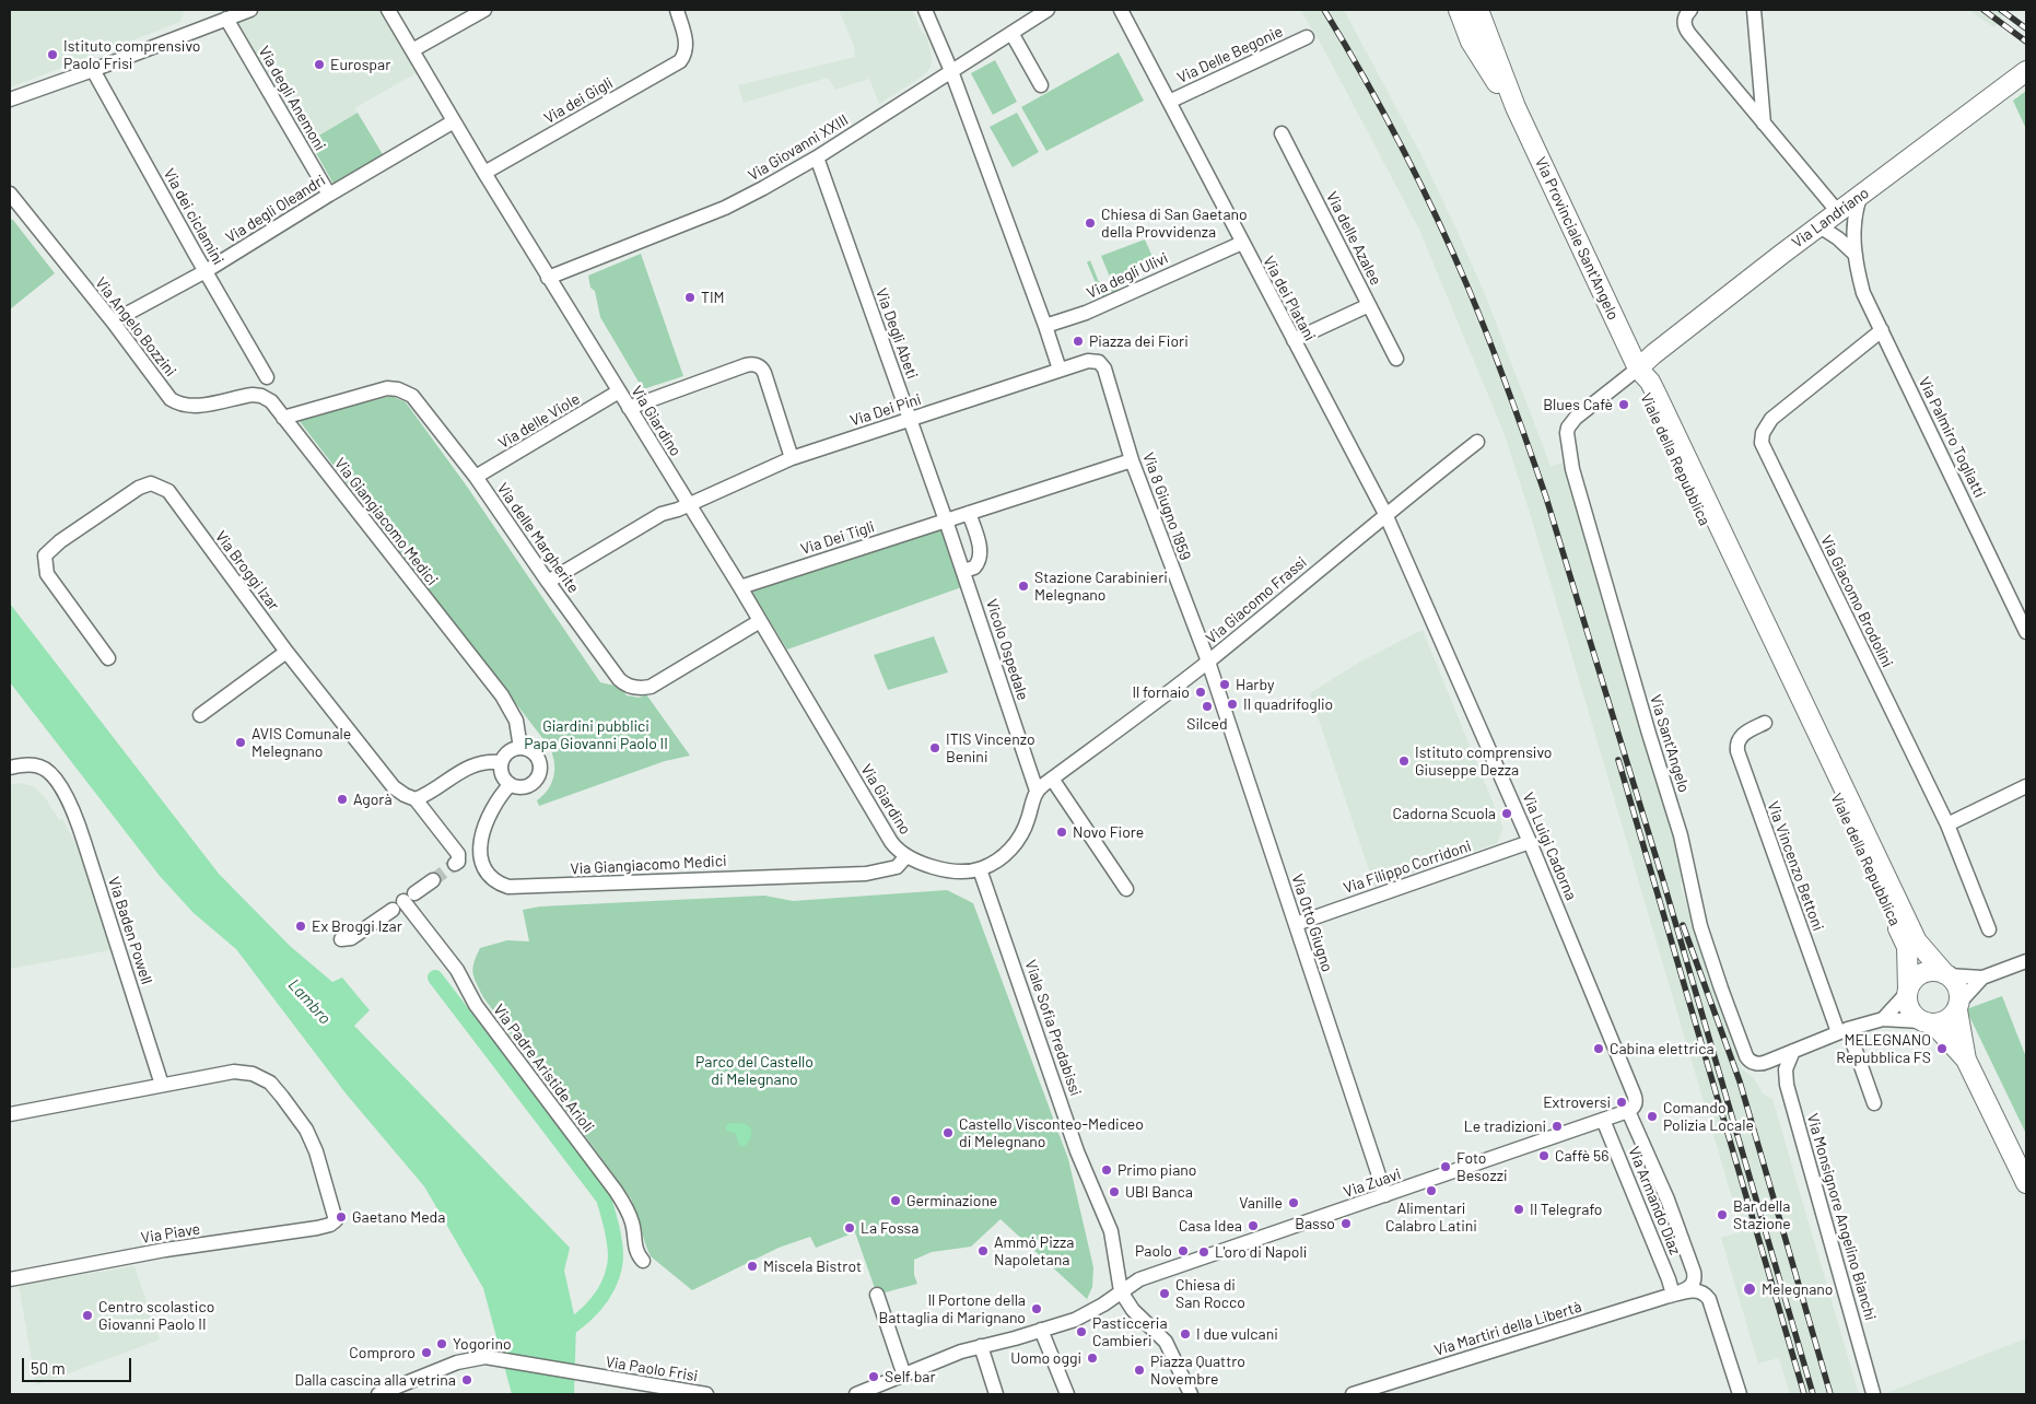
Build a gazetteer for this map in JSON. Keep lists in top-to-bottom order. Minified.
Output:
{"streets":{"street":["Via Delle Begonie","Via degli Anemoni","Via dei Gigli","Via Giovanni XXIII","Via degli Oleandri","Via dei ciclamini","Via Landriano","Via delle Azalee","Via Provinciale Sant'Angelo","Via degli Ulivi","Via dei Platani","Via Angelo Bozzini","Via Degli Abeti","Via Dei Pini","Via delle Viole","Via Giardino","Via Palmiro Togliatti","Viale della Repubblica","Via 8 Giugno 1859","Via Giangiacomo Medici","Via delle Margherite","Via Dei Tigli","Via Broggi Izar","Via Giacomo Frassi","Via Giacomo Brodolini","Vicolo Ospedale","Via Sant'Angelo","Via Luigi Cadorna","Via Vincenzo Bettoni","Via Filippo Corridoni","Via Otto Giugno","Via Baden Powell","Viale Sofia Predabissi","Via Padre Aristide Arioli","Via Zuavi","Via Armando Diaz","Via Monsignore Angelino Bianchi","Via Piave","Via Martiri della Libertà","Via Paolo Frisi"]},"crossings":[["Via Delle Begonie","Via dei Platani"],["Via degli Anemoni","Via degli Oleandri"],["Via dei Gigli","Via Giardino"],["Via Giovanni XXIII","Via Degli Abeti"],["Via Giovanni XXIII","Via Giardino"],["Via degli Oleandri","Via dei ciclamini"],["Via degli Oleandri","Via Angelo Bozzini"],["Via degli Oleandri","Via Giardino"],["Via Landriano","Via Provinciale Sant'Angelo"],["Via Landriano","Via Palmiro Togliatti"],["Via Landriano","Viale della Repubblica"],["Via Landriano","Via Sant'Angelo"],["Via Provinciale Sant'Angelo","Viale della Repubblica"],["Via Provinciale Sant'Angelo","Via Sant'Angelo"],["Via degli Ulivi","Via dei Platani"],["Via dei Platani","Via Giacomo Frassi"],["Via dei Platani","Via Luigi Cadorna"],["Via Angelo Bozzini","Via Giangiacomo Medici"],["Via Degli Abeti","Via Dei Pini"],["Via Degli Abeti","Via Dei Tigli"],["Via Degli Abeti","Vicolo Ospedale"],["Via Dei Pini","Via Giardino"],["Via Dei Pini","Via 8 Giugno 1859"],["Via Dei Pini","Via delle Margherite"],["Via delle Viole","Via Giardino"],["Via delle Viole","Via delle Margherite"],["Via Giardino","Via Giangiacomo Medici"],["Via Giardino","Via delle Margherite"],["Via Giardino","Via Dei Tigli"],["Via Palmiro Togliatti","Via Giacomo Brodolini"],["Viale della Repubblica","Via Sant'Angelo"],["Via 8 Giugno 1859","Via Giacomo Frassi"],["Via 8 Giugno 1859","Via Otto Giugno"],["Via Giangiacomo Medici","Via delle Margherite"],["Via Dei Tigli","Vicolo Ospedale"],["Via Giacomo Frassi","Vicolo Ospedale"],["Via Giacomo Frassi","Via Luigi Cadorna"],["Via Giacomo Frassi","Via Otto Giugno"],["Via Sant'Angelo","Via Monsignore Angelino Bianchi"],["Via Luigi Cadorna","Via Filippo Corridoni"],["Via Luigi Cadorna","Via Zuavi"],["Via Luigi Cadorna","Via Armando Diaz"],["Via Filippo Corridoni","Via Otto Giugno"],["Via Otto Giugno","Via Zuavi"],["Via Baden Powell","Via Piave"],["Viale Sofia Predabissi","Via Zuavi"],["Via Zuavi","Via Armando Diaz"],["Via Armando Diaz","Via Martiri della Libertà"]],"water":["Lambro"],"parks":["Giardini pubblici Papa Giovanni Paolo II","Parco del Castello di Melegnano"],"places":["Istituto comprensivo Paolo Frisi","Eurospar","Chiesa di San Gaetano della Provvidenza","TIM","Piazza dei Fiori","Blues Cafè","Stazione Carabinieri Melegnano","Harby","Il fornaio","Il quadrifoglio","Silced","AVIS Comunale Melegnano","ITIS Vincenzo Benini","Istituto comprensivo Giuseppe Dezza","Agorà","Cadorna Scuola","Novo Fiore","Ex Broggi Izar","Cabina elettrica","MELEGNANO Repubblica FS","Extroversi","Comando Polizia Locale","Le tradizioni","Castello Visconteo-Mediceo di Melegnano","Caffè 56","Foto Besozzi","Primo piano","Alimentari Calabro Latini","UBI Banca","Germinazione","Vanille","Il Telegrafo","Bar della Stazione","Gaetano Meda","Basso","Casa Idea","La Fossa","Ammó Pizza Napoletana","Paolo","L'oro di Napoli","Miscela Bistrot","Melegnano","Chiesa di San Rocco","Il Portone della Battaglia di Marignano","Centro scolastico Giovanni Paolo II","Pasticceria Cambieri","I due vulcani","Yogorino","Comproro","Uomo oggi","Piazza Quattro Novembre","Self bar","Dalla cascina alla vetrina"],"scale_bar":"50 m"}
